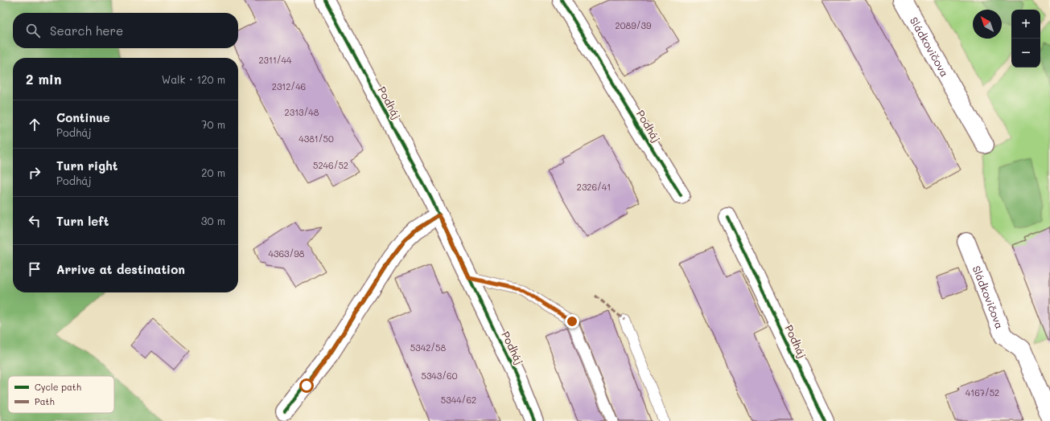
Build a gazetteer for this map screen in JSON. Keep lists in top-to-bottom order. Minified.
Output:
{"streets":{"street":["Sládkovičova","Podháj"]},"house_numbers":["2089/39","2311/44","2312/46","2313/48","4381/50","5246/52","2326/41","4363/98","5342/58","5343/60","4167/52","5344/62"],"legend":["Cycle path","Path"],"north":"top left","page":{"map_buttons":["+","−"],"search":"Search here","heading":["2 min","Walk · 120 m"],"list":[["Continue","Podháj","70 m"],["Turn right","Podháj","20 m"],["Turn left","30 m"],"Arrive at destination"]}}
